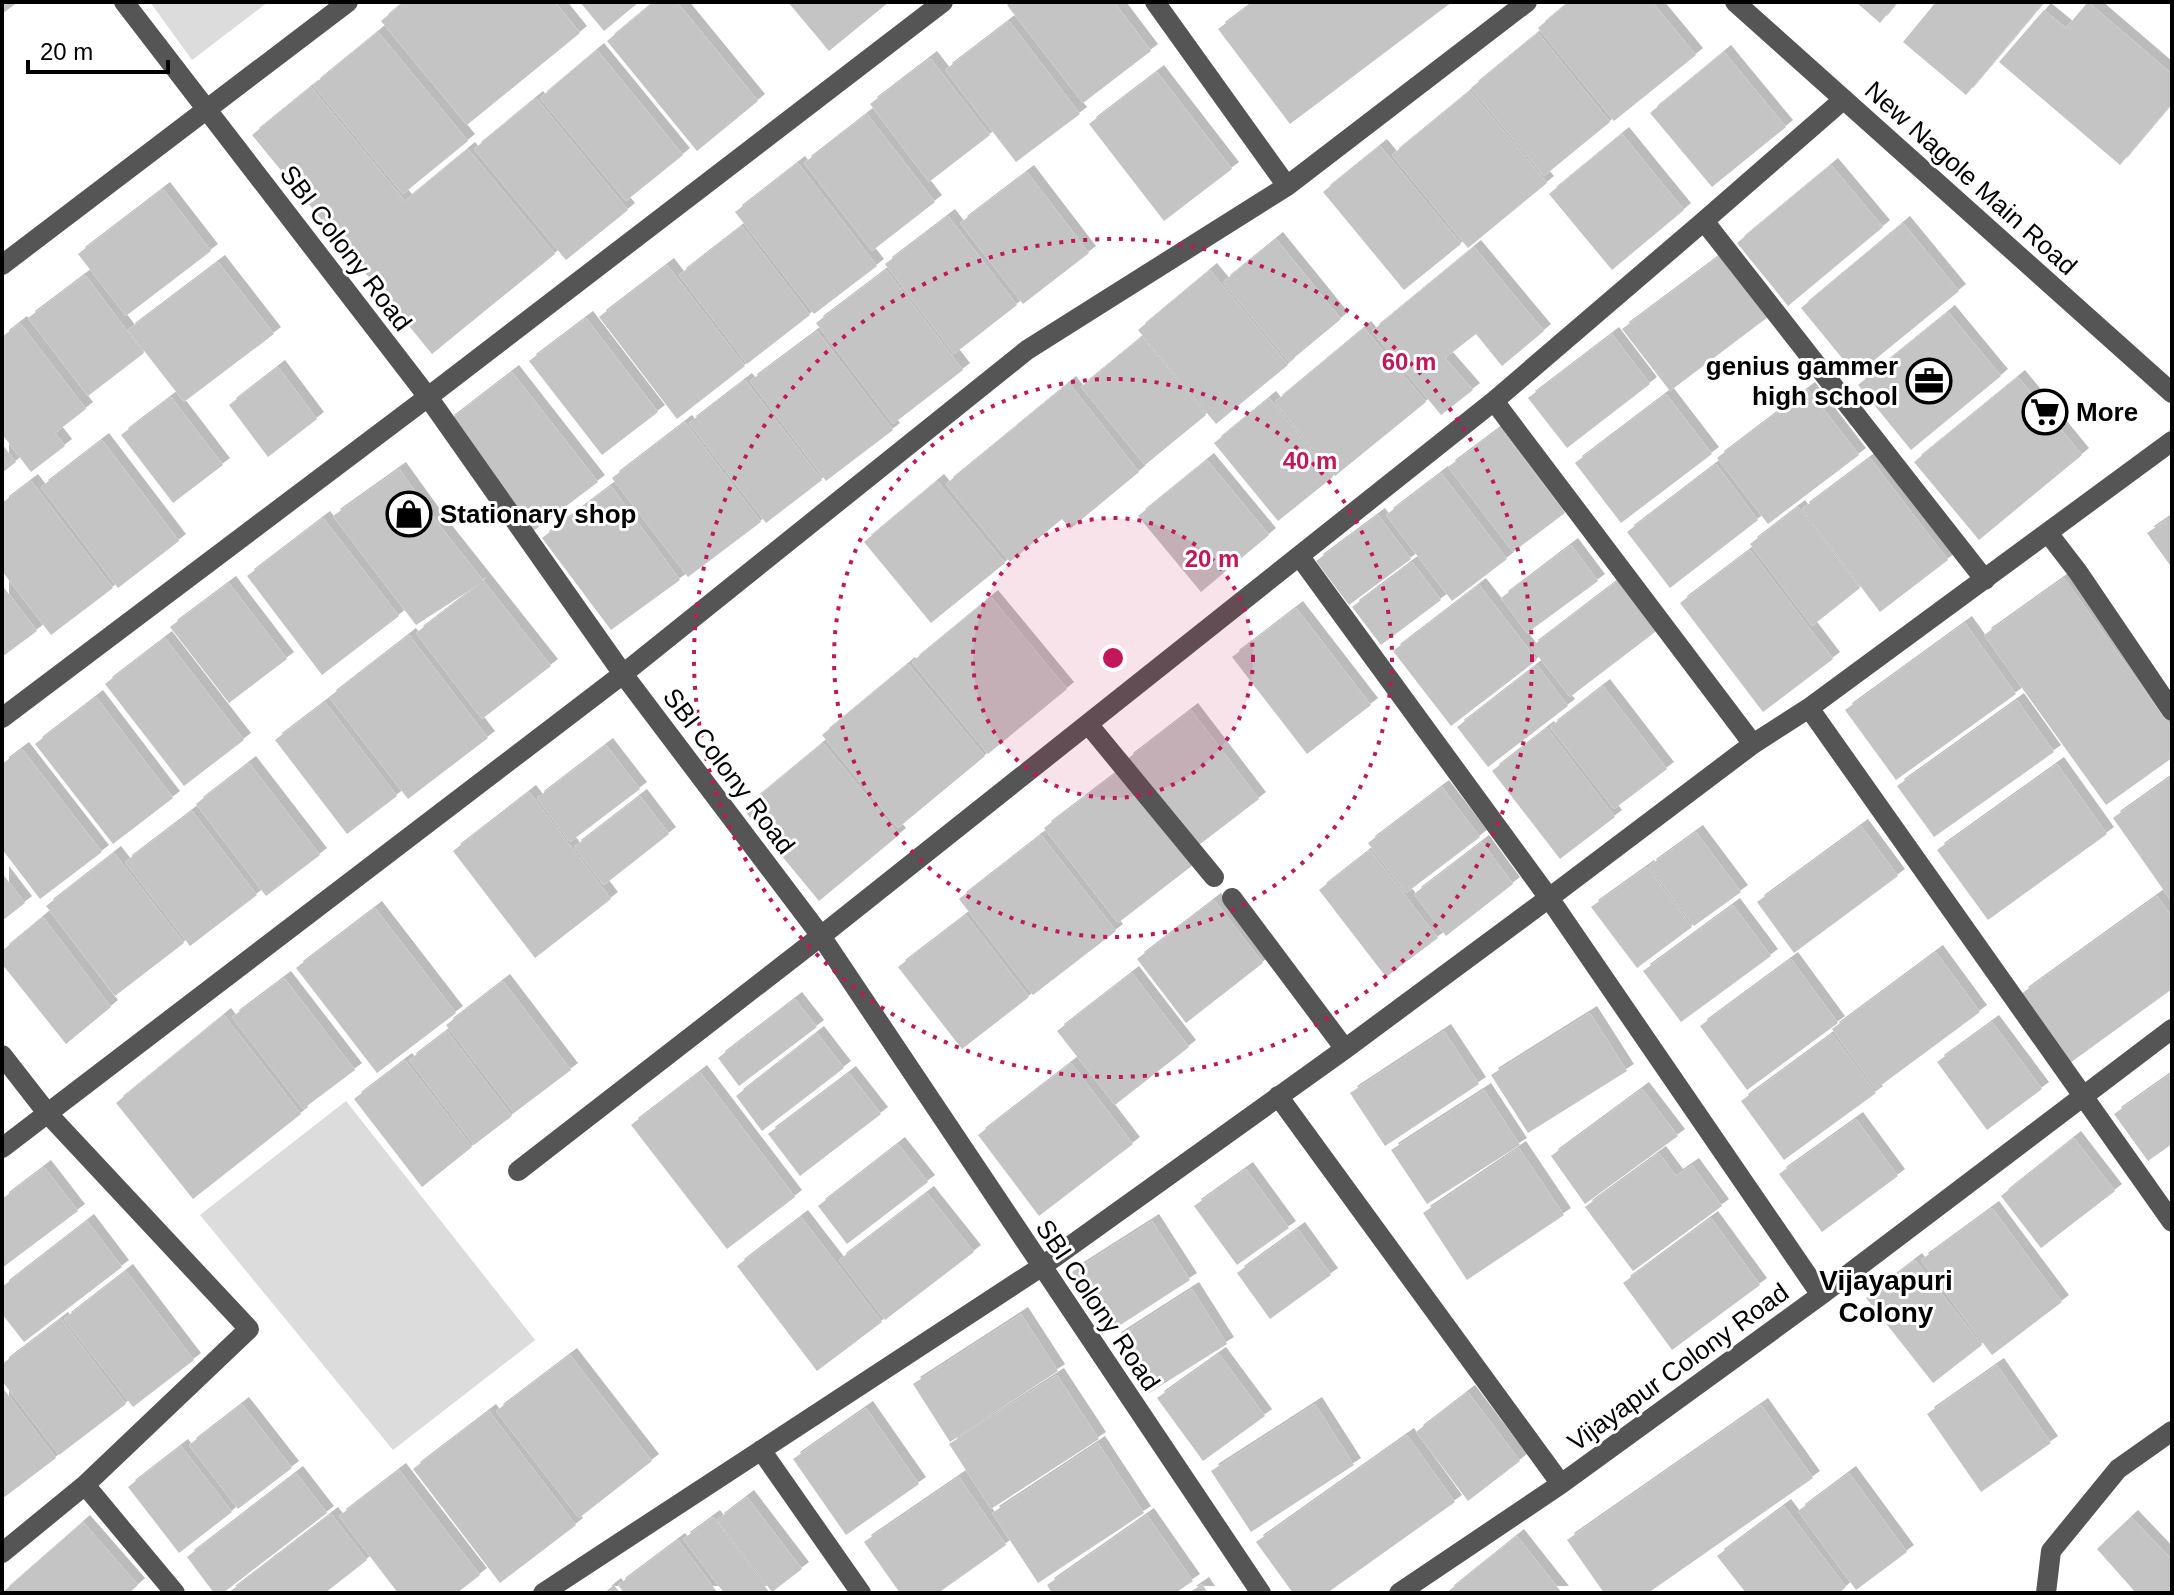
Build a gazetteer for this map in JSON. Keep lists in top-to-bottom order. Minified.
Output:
{"streets":{"street":["New Nagole Main Road","SBI Colony Road","Vijayapur Colony Road"]},"districts":["Vijayapuri Colony"],"places":{"office":["genius gammer high school"],"supermarket":["More"],"shop":["Stationary shop"]},"scale_bar":"20 m","rings":["60 m","40 m","20 m"]}
